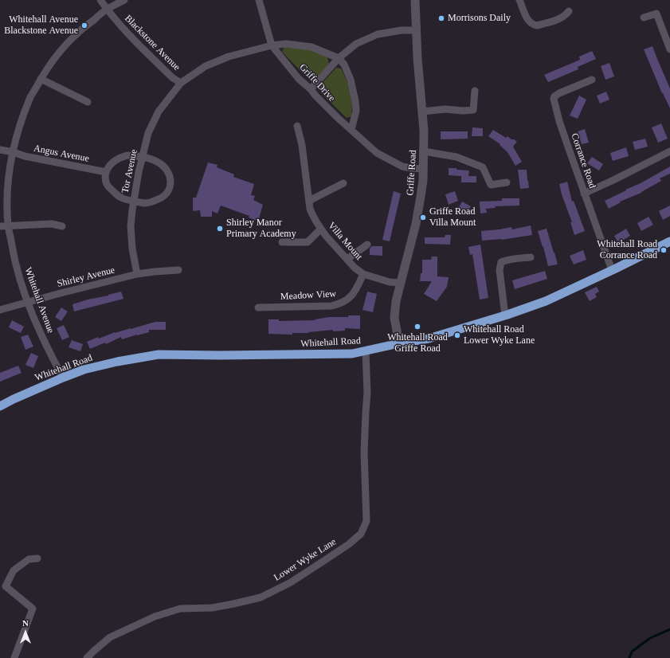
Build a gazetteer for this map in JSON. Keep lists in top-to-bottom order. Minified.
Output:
{"streets":{"highway":["Whitehall Road"],"street":["Blackstone Avenue","Griffe Drive","Angus Avenue","Corrance Road","Tor Avenue","Griffe Road","Villa Mount","Shirley Avenue","Meadow View","Whitehall Avenue","Lower Wyke Lane"]},"crossings":[["Blackstone Avenue","Tor Avenue"],["Blackstone Avenue","Whitehall Avenue"],["Griffe Drive","Griffe Road"],["Angus Avenue","Whitehall Avenue"],["Corrance Road","Whitehall Road"],["Tor Avenue","Shirley Avenue"],["Griffe Road","Villa Mount"],["Griffe Road","Whitehall Road"],["Villa Mount","Meadow View"],["Shirley Avenue","Whitehall Avenue"],["Whitehall Avenue","Whitehall Road"],["Whitehall Road","Lower Wyke Lane"]],"places":["Morrisons Daily","Whitehall Avenue Blackstone Avenue","Griffe Road Villa Mount","Shirley Manor Primary Academy","Whitehall Road Corrance Road","Whitehall Road Griffe Road","Whitehall Road Lower Wyke Lane"],"north":"top"}
